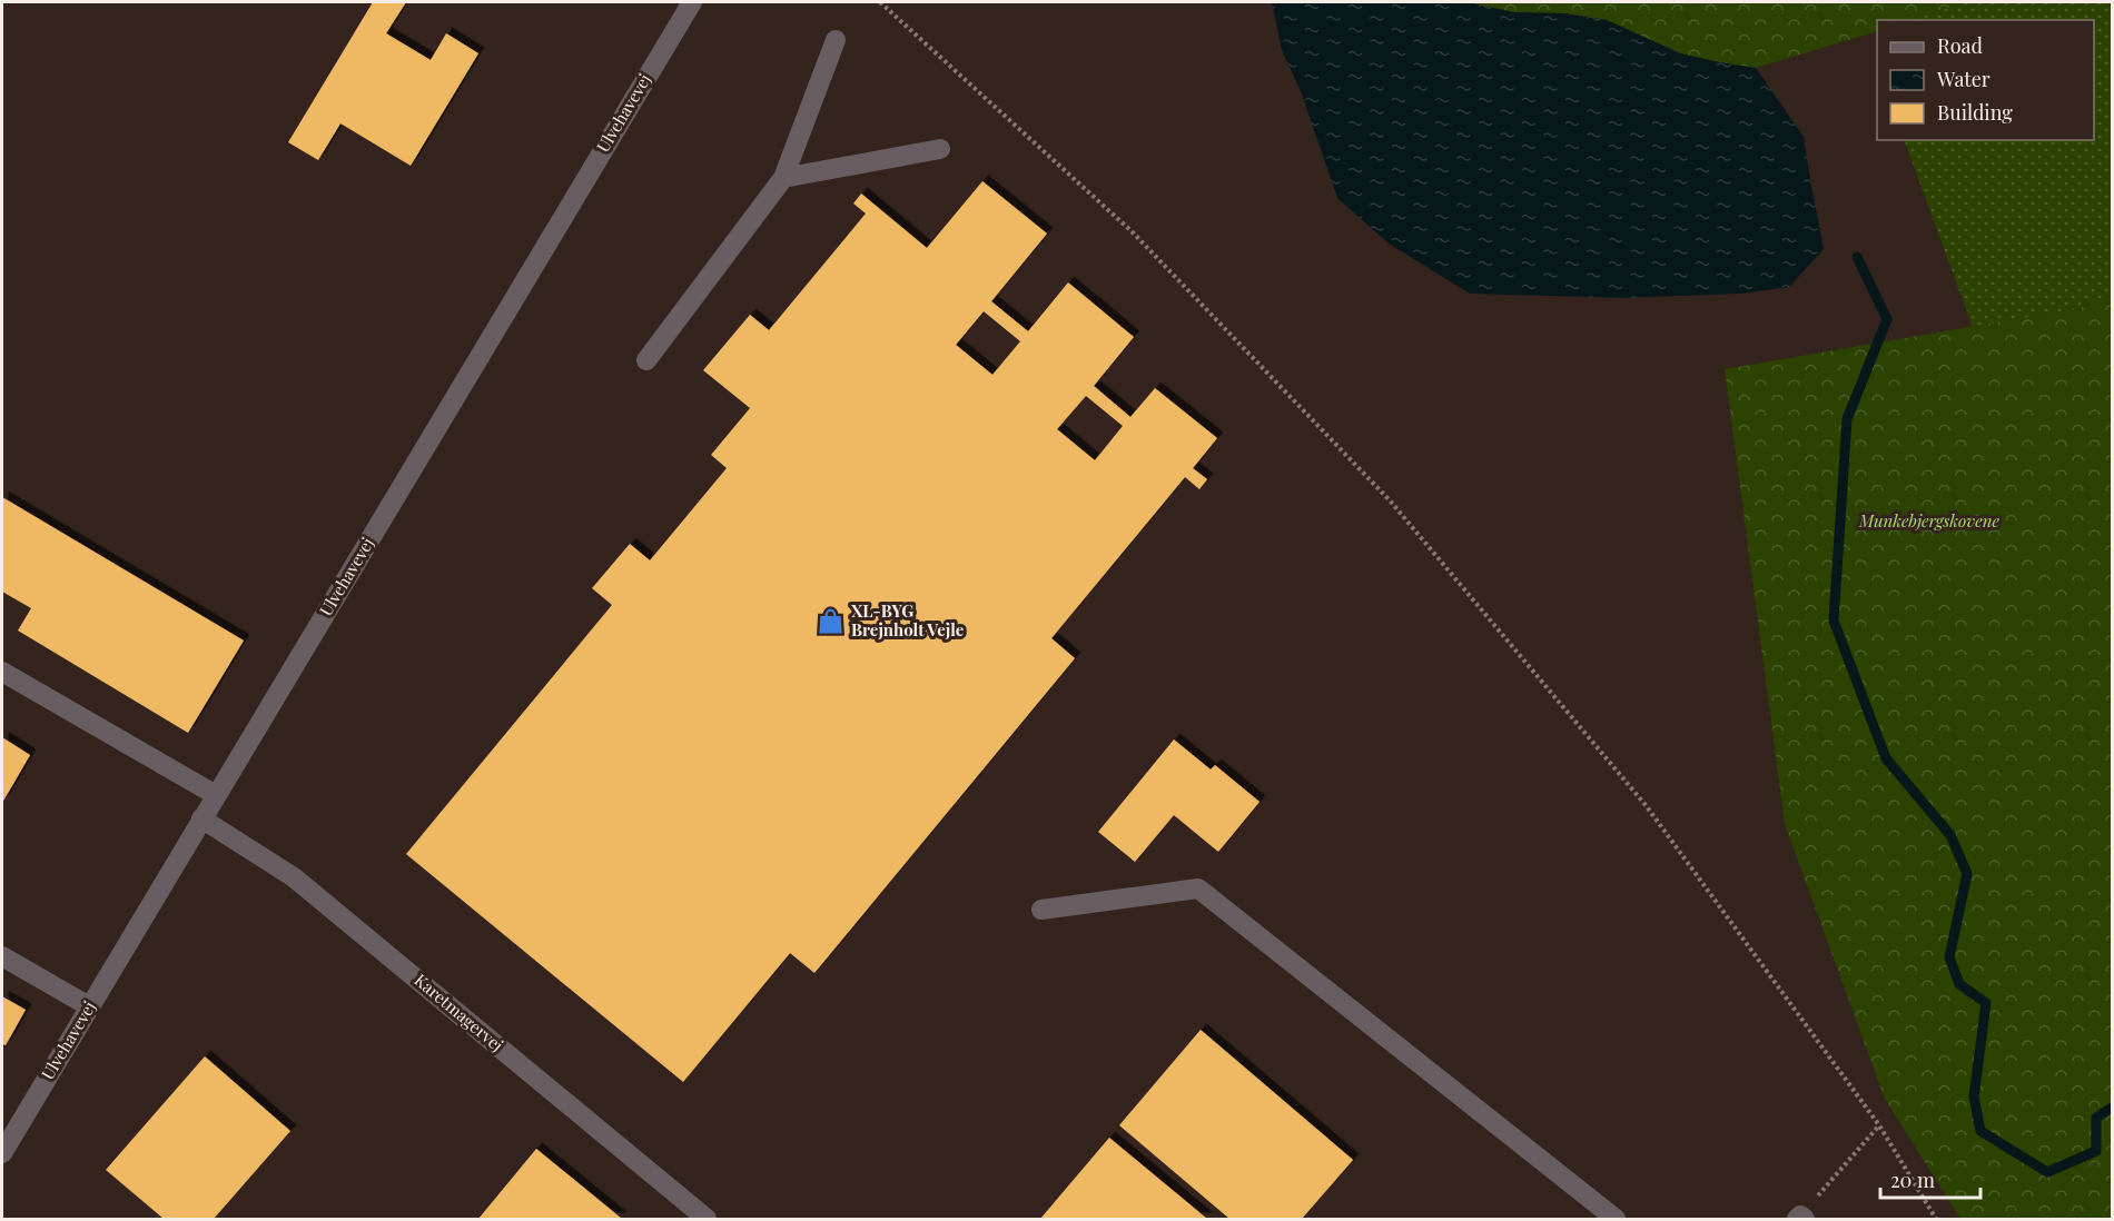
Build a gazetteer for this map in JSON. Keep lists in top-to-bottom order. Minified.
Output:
{"streets":{"street":["Ulvehavevej","Karetmagervej"]},"crossings":[["Ulvehavevej","Karetmagervej"]],"parks":["Munkebjergskovene"],"places":{"shop":["XL-BYG Brejnholt Vejle"]},"legend":["Road","Water","Building"],"scale_bar":"20 m"}
